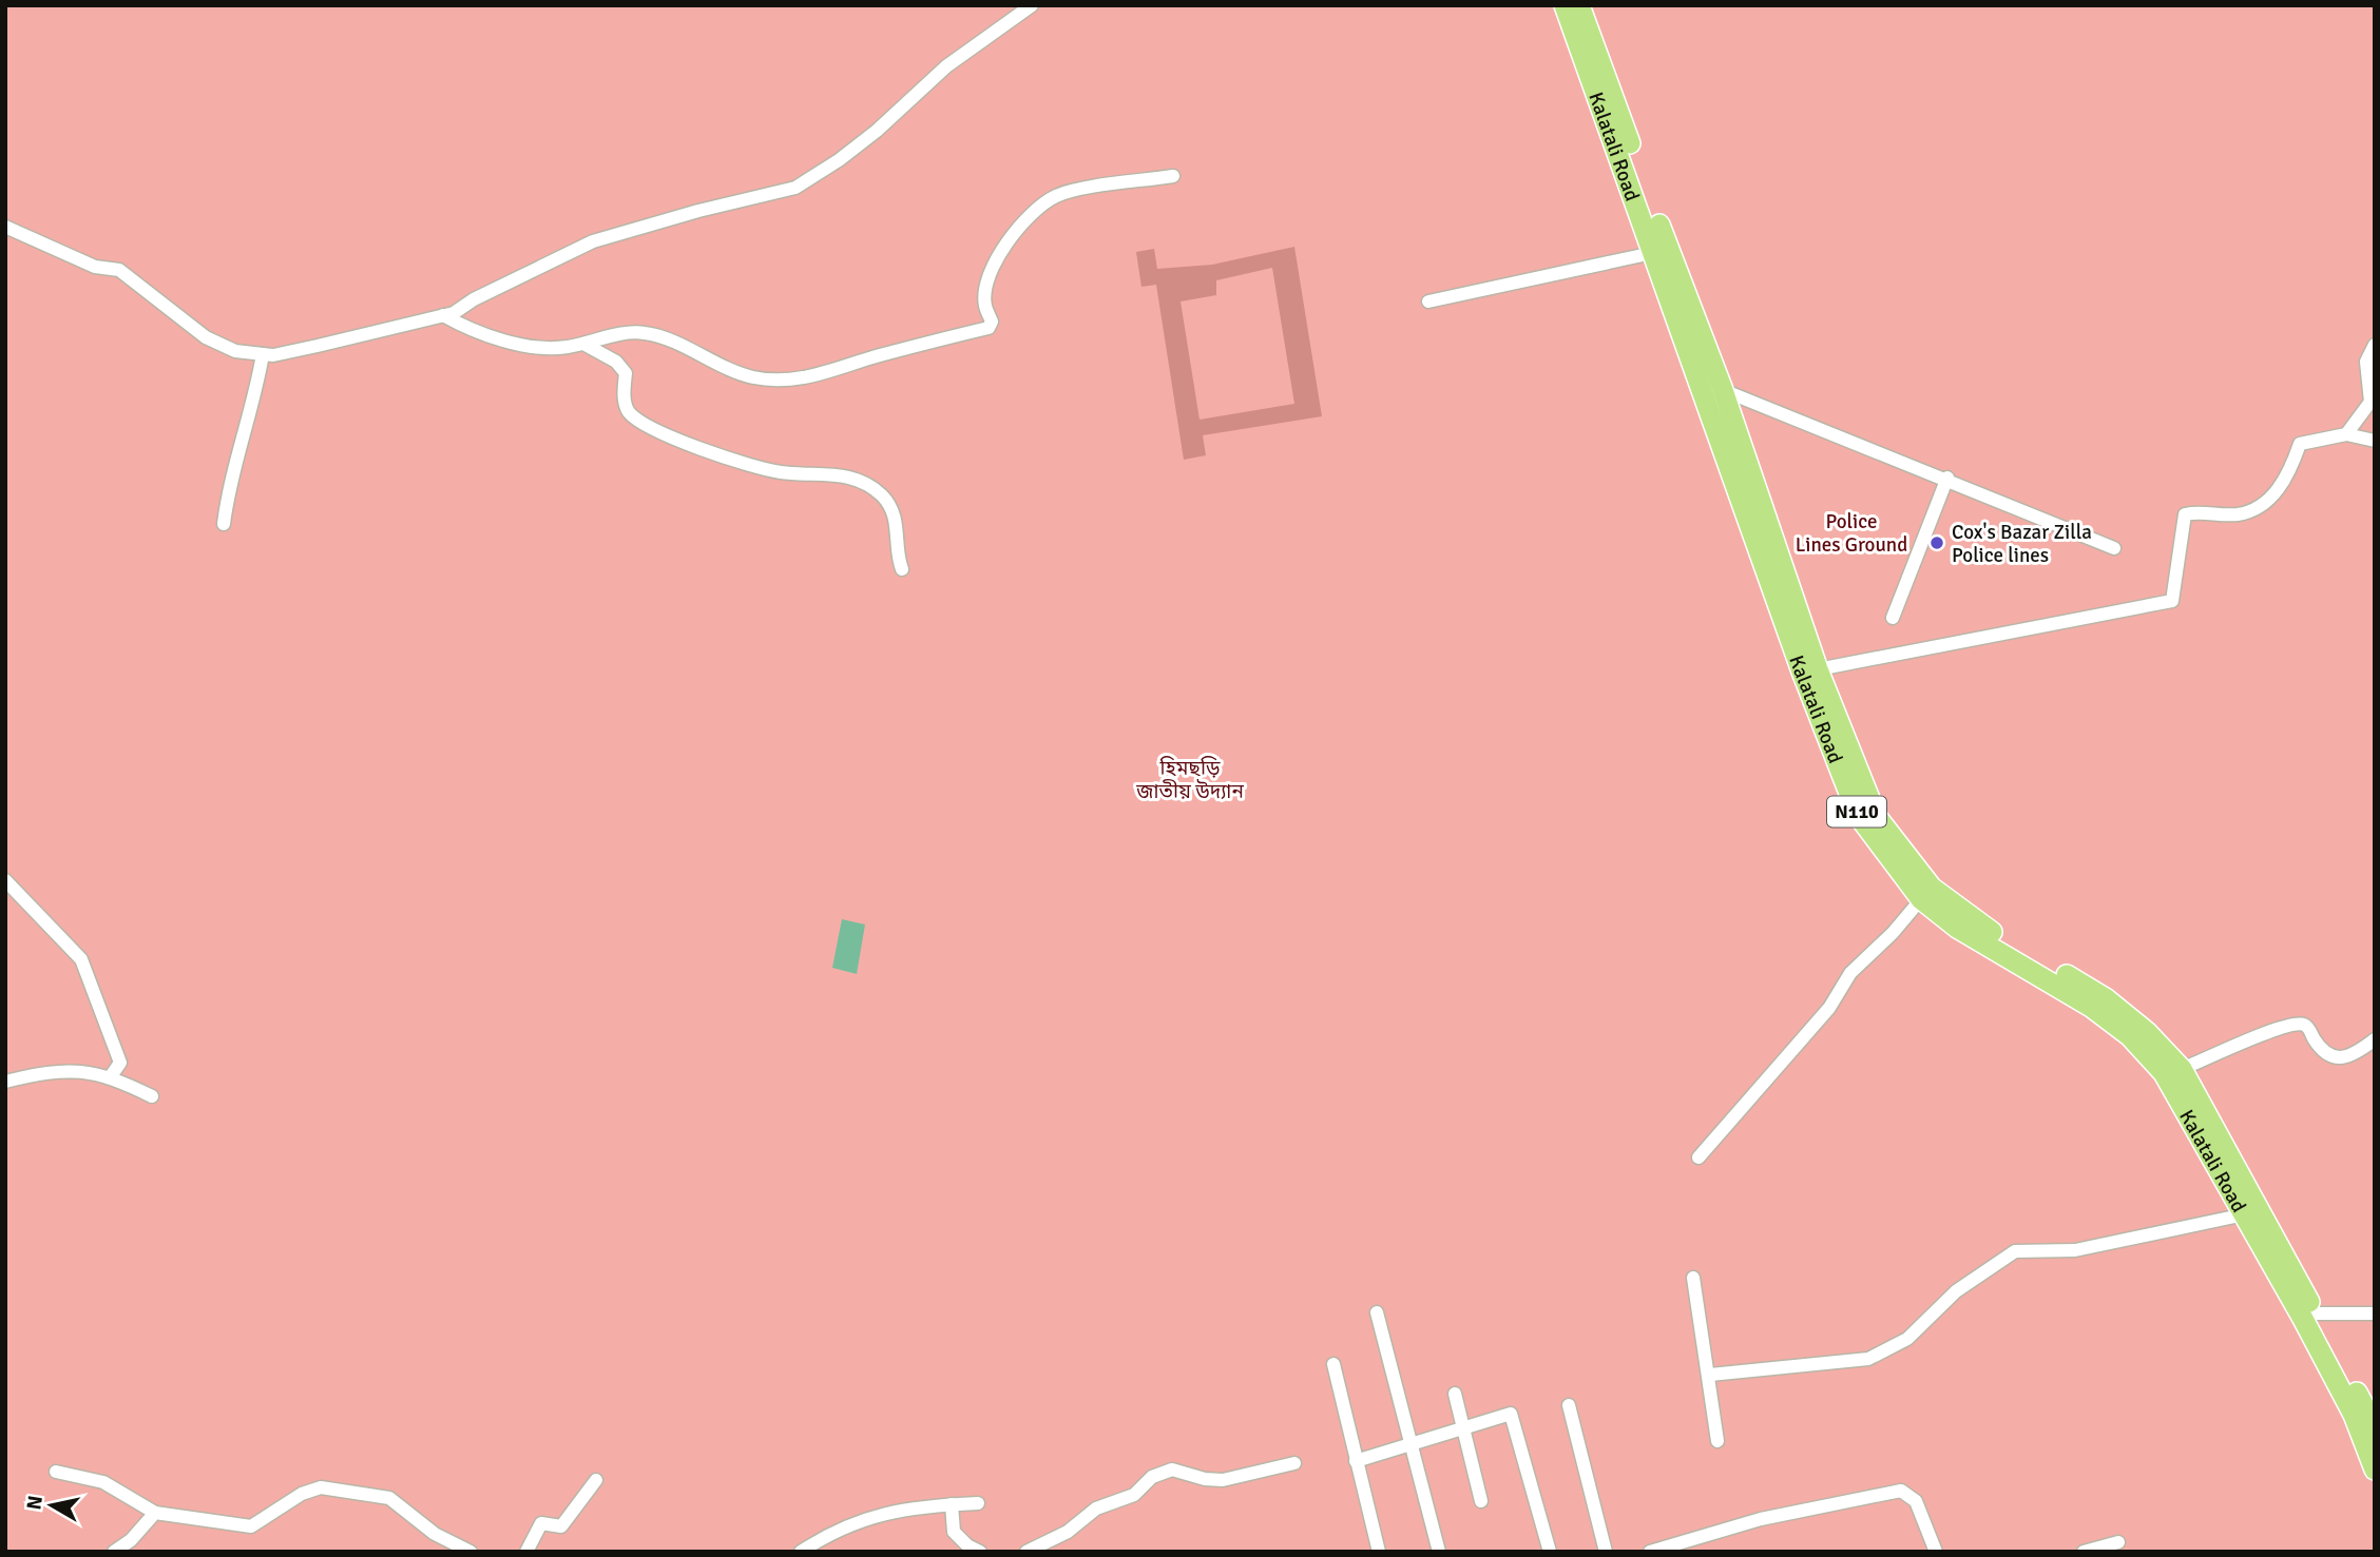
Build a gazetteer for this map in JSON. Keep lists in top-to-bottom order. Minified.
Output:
{"streets":{"highway":["Kalatali Road","N110"]},"parks":["Police Lines Ground","হিমছড়ি জাতীয় উদ্যান"],"places":["Cox's Bazar Zilla Police lines"],"north":"left"}
